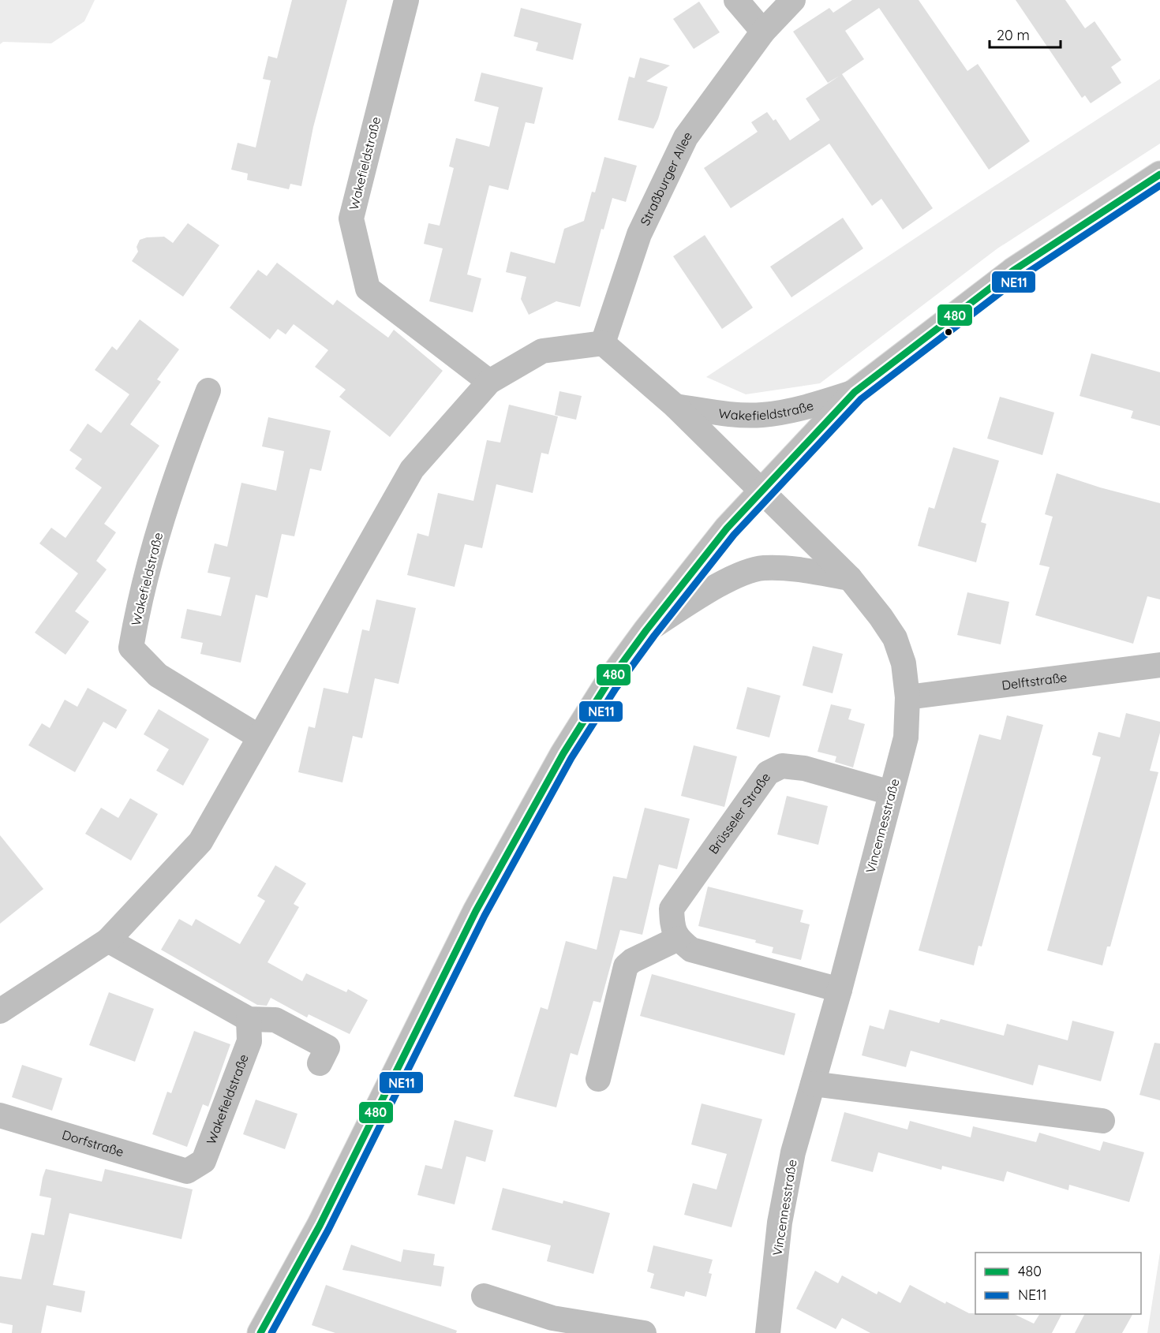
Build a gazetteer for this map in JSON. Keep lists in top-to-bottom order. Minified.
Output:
{"streets":{"street":["Wakefieldstraße","Straßburger Allee","Delftstraße","Brüsseler Straße","Vincennesstraße","Dorfstraße"]},"crossings":[["Wakefieldstraße","Dorfstraße"],["Delftstraße","Vincennesstraße"],["Brüsseler Straße","Vincennesstraße"]],"lines":["transit line 480","transit line NE11"],"legend":["480","NE11"],"scale_bar":"20 m"}
